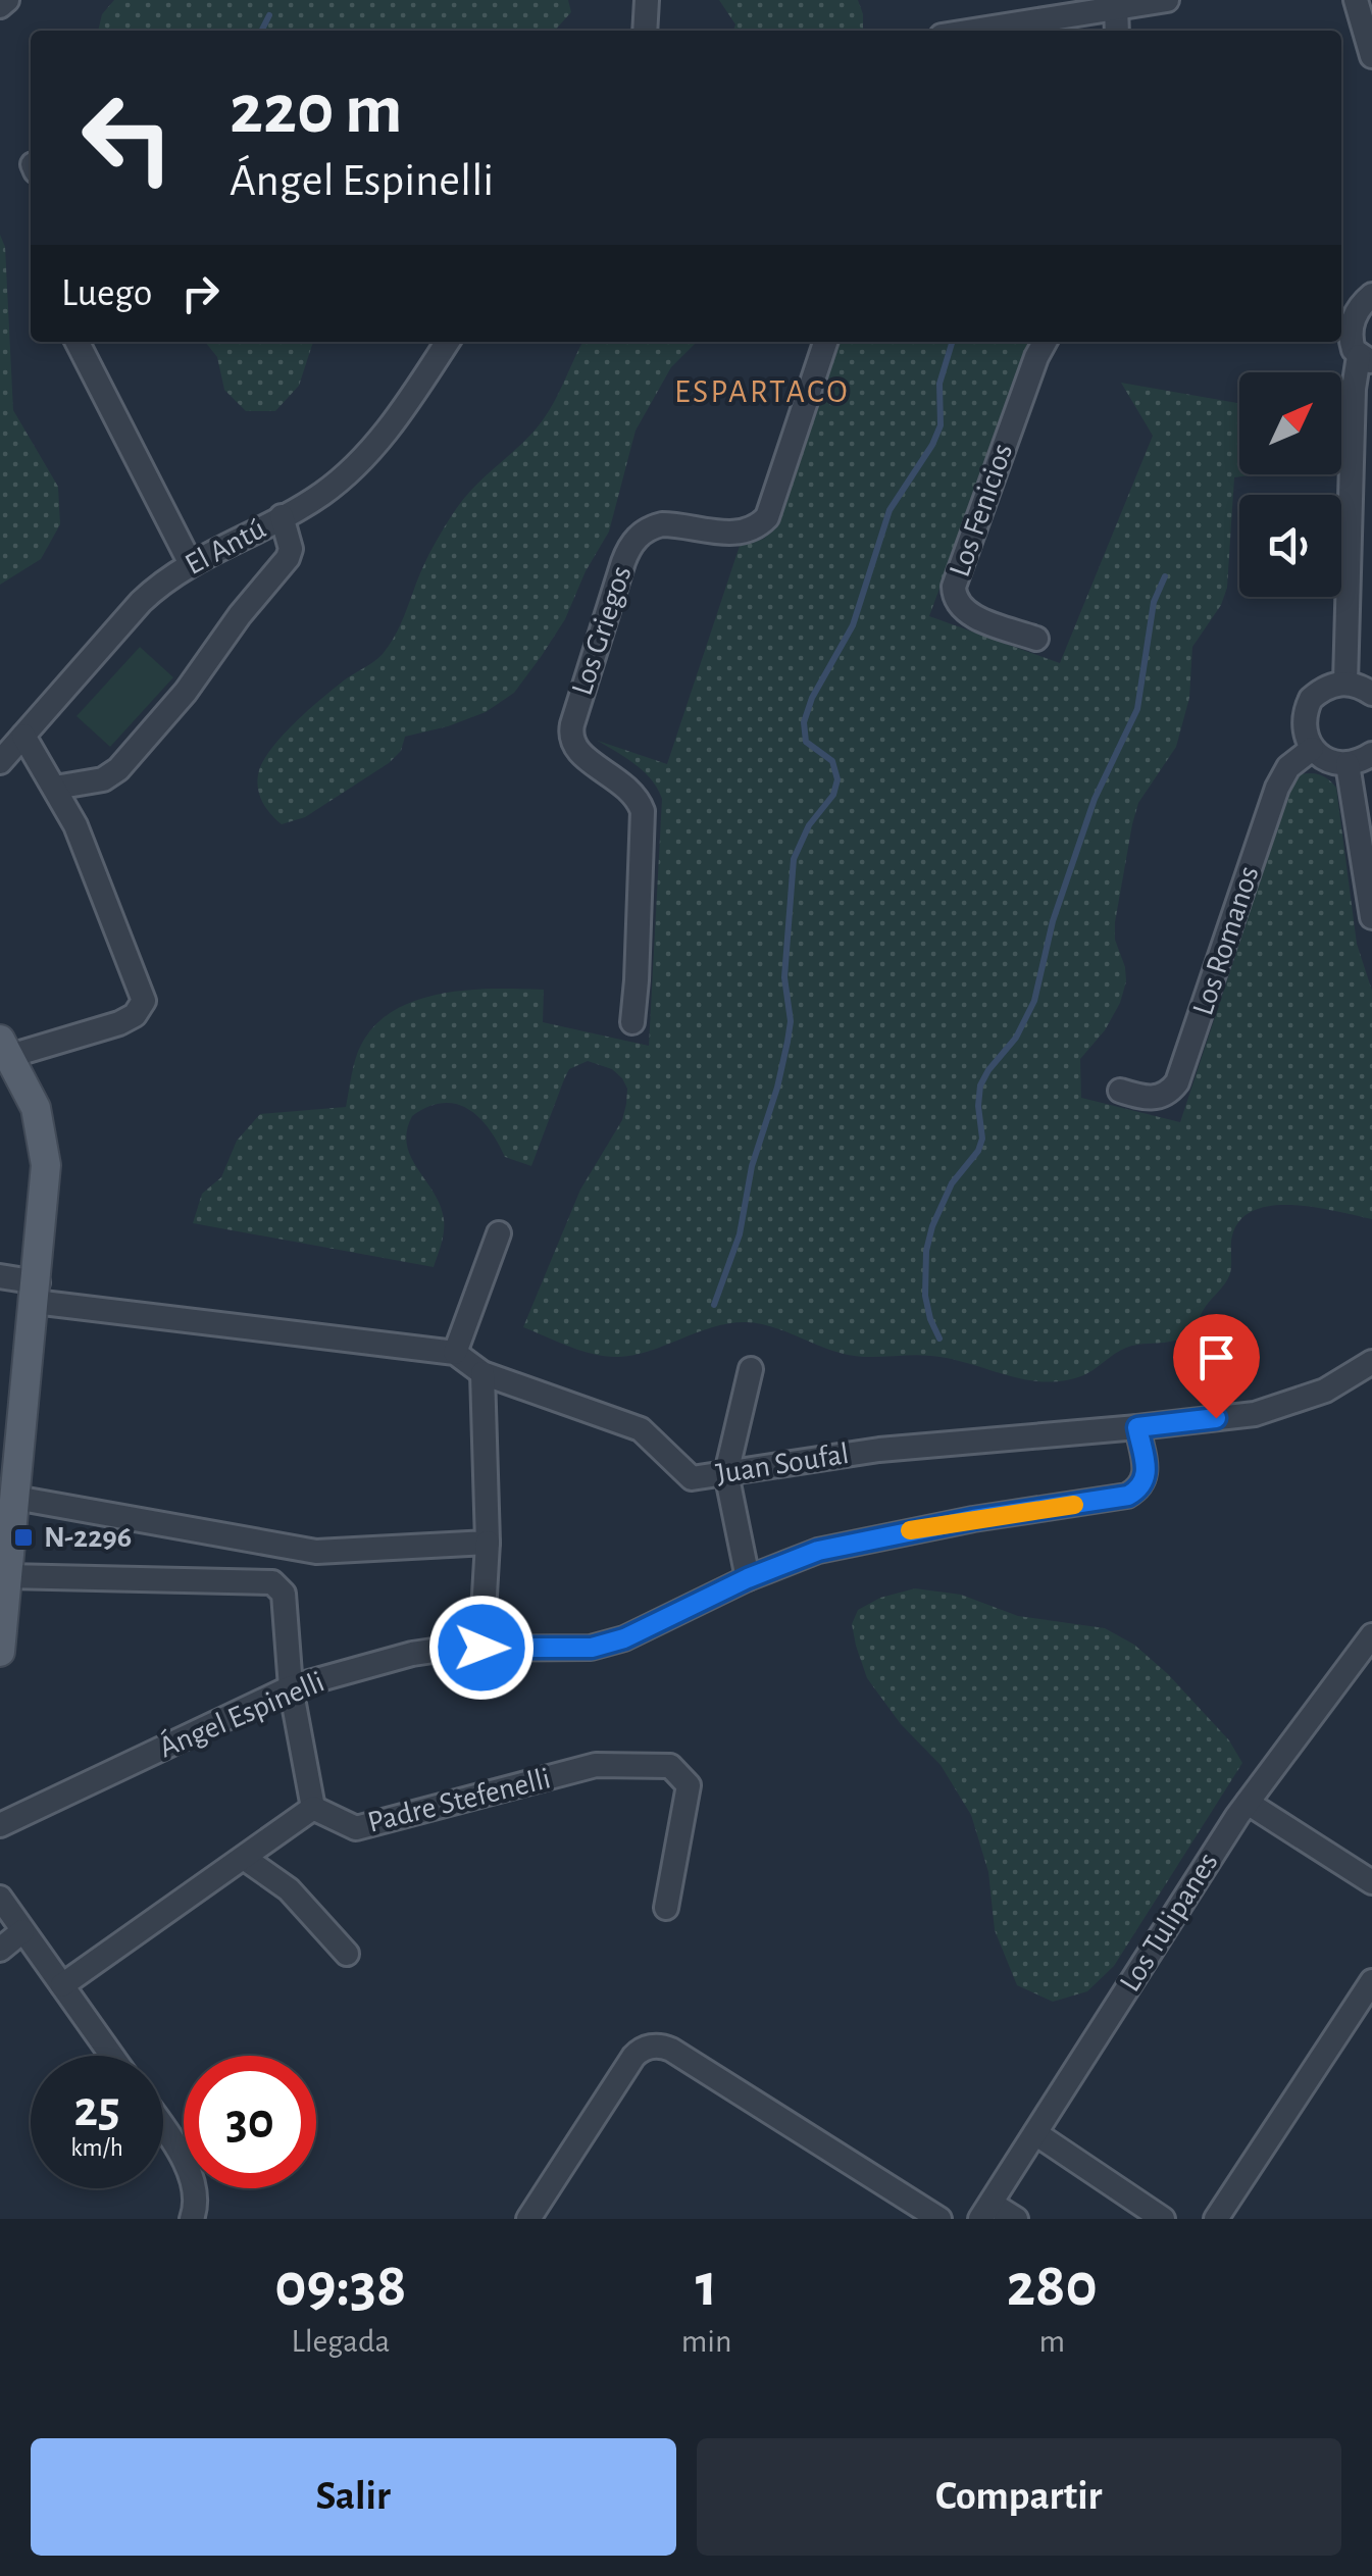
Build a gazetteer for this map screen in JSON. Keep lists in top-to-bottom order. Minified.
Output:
{"streets":{"street":["Los Fenicios","El Antú","Los Griegos","Los Romanos","Juan Soufal","Ángel Espinelli","Padre Stefenelli","Los Tulipanes"]},"crossings":[["Juan Soufal","Ángel Espinelli"]],"districts":["ESPARTACO"],"places":{"transit":["N-2296"]},"north":"top right","page":{"turn":["220 m","Ángel Espinelli"],"then":"Luego","speed":"25 km/h","limit":"30","eta":["09:38","Llegada","1","min","280","m"],"buttons":["Salir","Compartir"]}}
